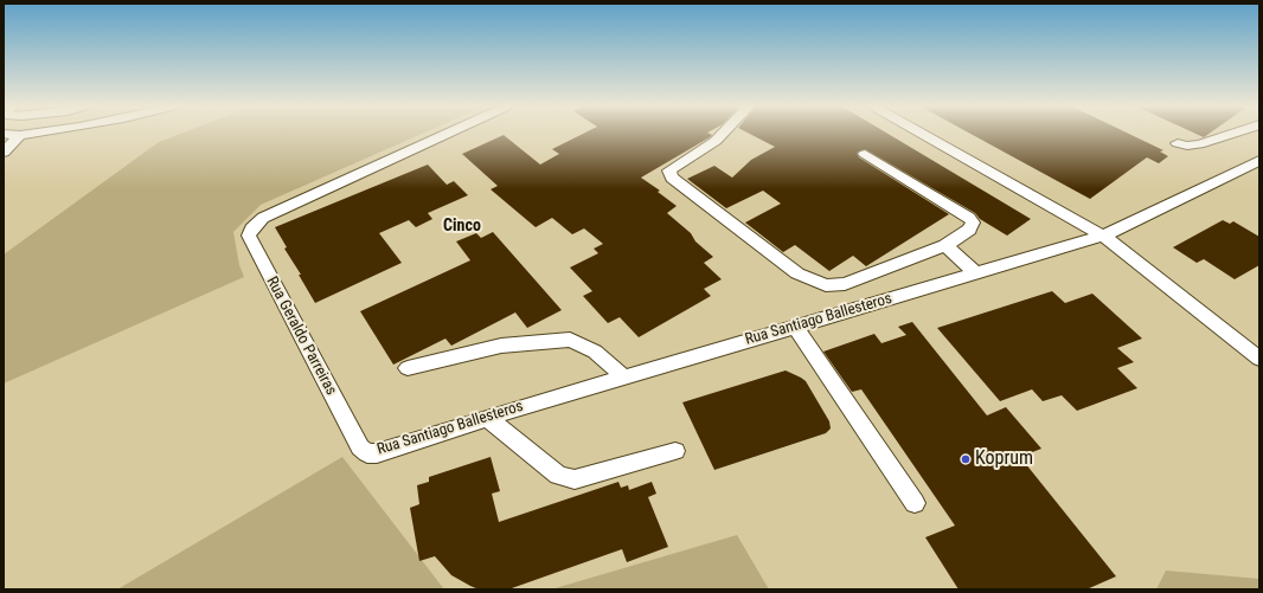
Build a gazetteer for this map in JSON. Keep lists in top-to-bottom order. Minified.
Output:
{"streets":{"street":["Rua Santiago Ballesteros","Rua Geraldo Parreiras"]},"crossings":[["Rua Santiago Ballesteros","Rua Geraldo Parreiras"]],"districts":["Cinco"],"places":["Koprum"]}
